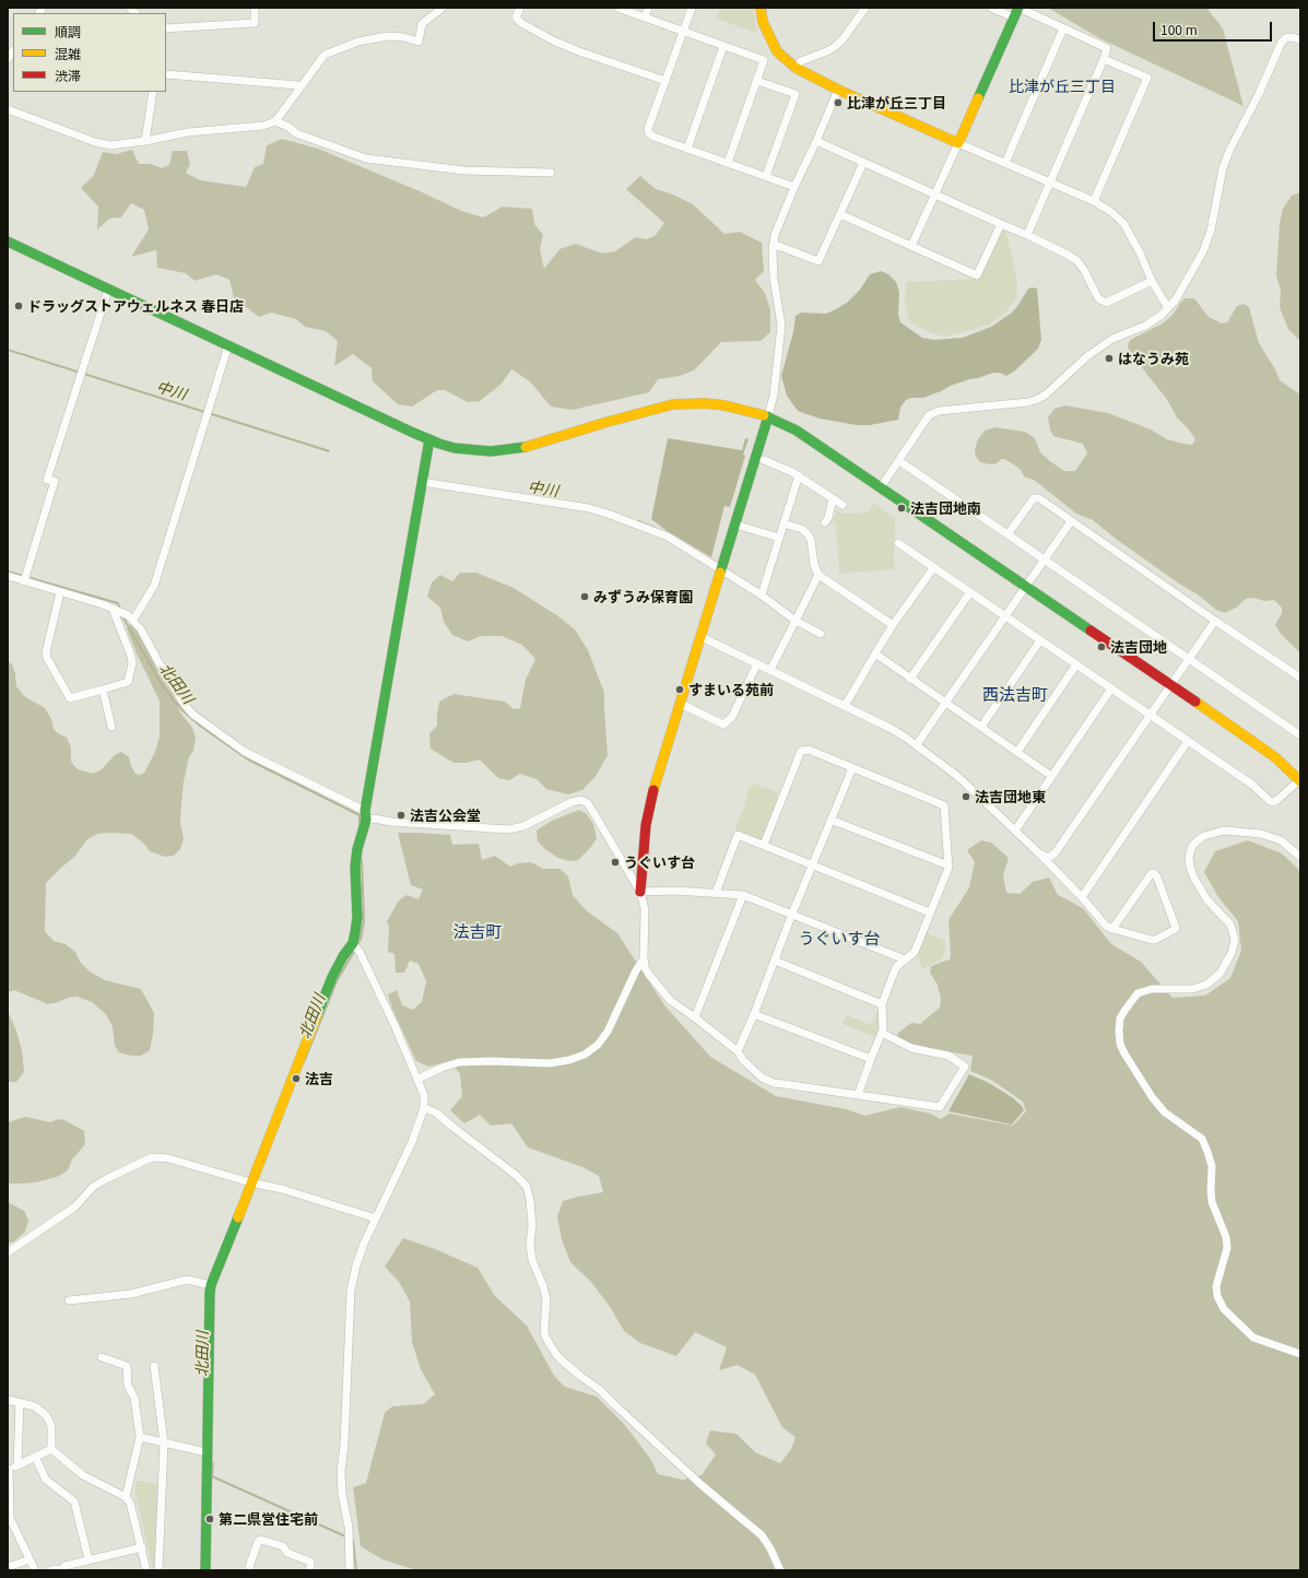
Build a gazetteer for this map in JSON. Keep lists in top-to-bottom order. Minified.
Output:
{"districts":["比津が丘三丁目","西法吉町","法吉町","うぐいす台"],"water":["中川","北田川"],"places":["比津が丘三丁目","ドラッグストアウェルネス 春日店","はなうみ苑","法吉団地南","みずうみ保育園","法吉団地","すまいる苑前","法吉団地東","法吉公会堂","うぐいす台","法吉","第二県営住宅前"],"legend":["順調","混雑","渋滞"],"scale_bar":"100 m"}
